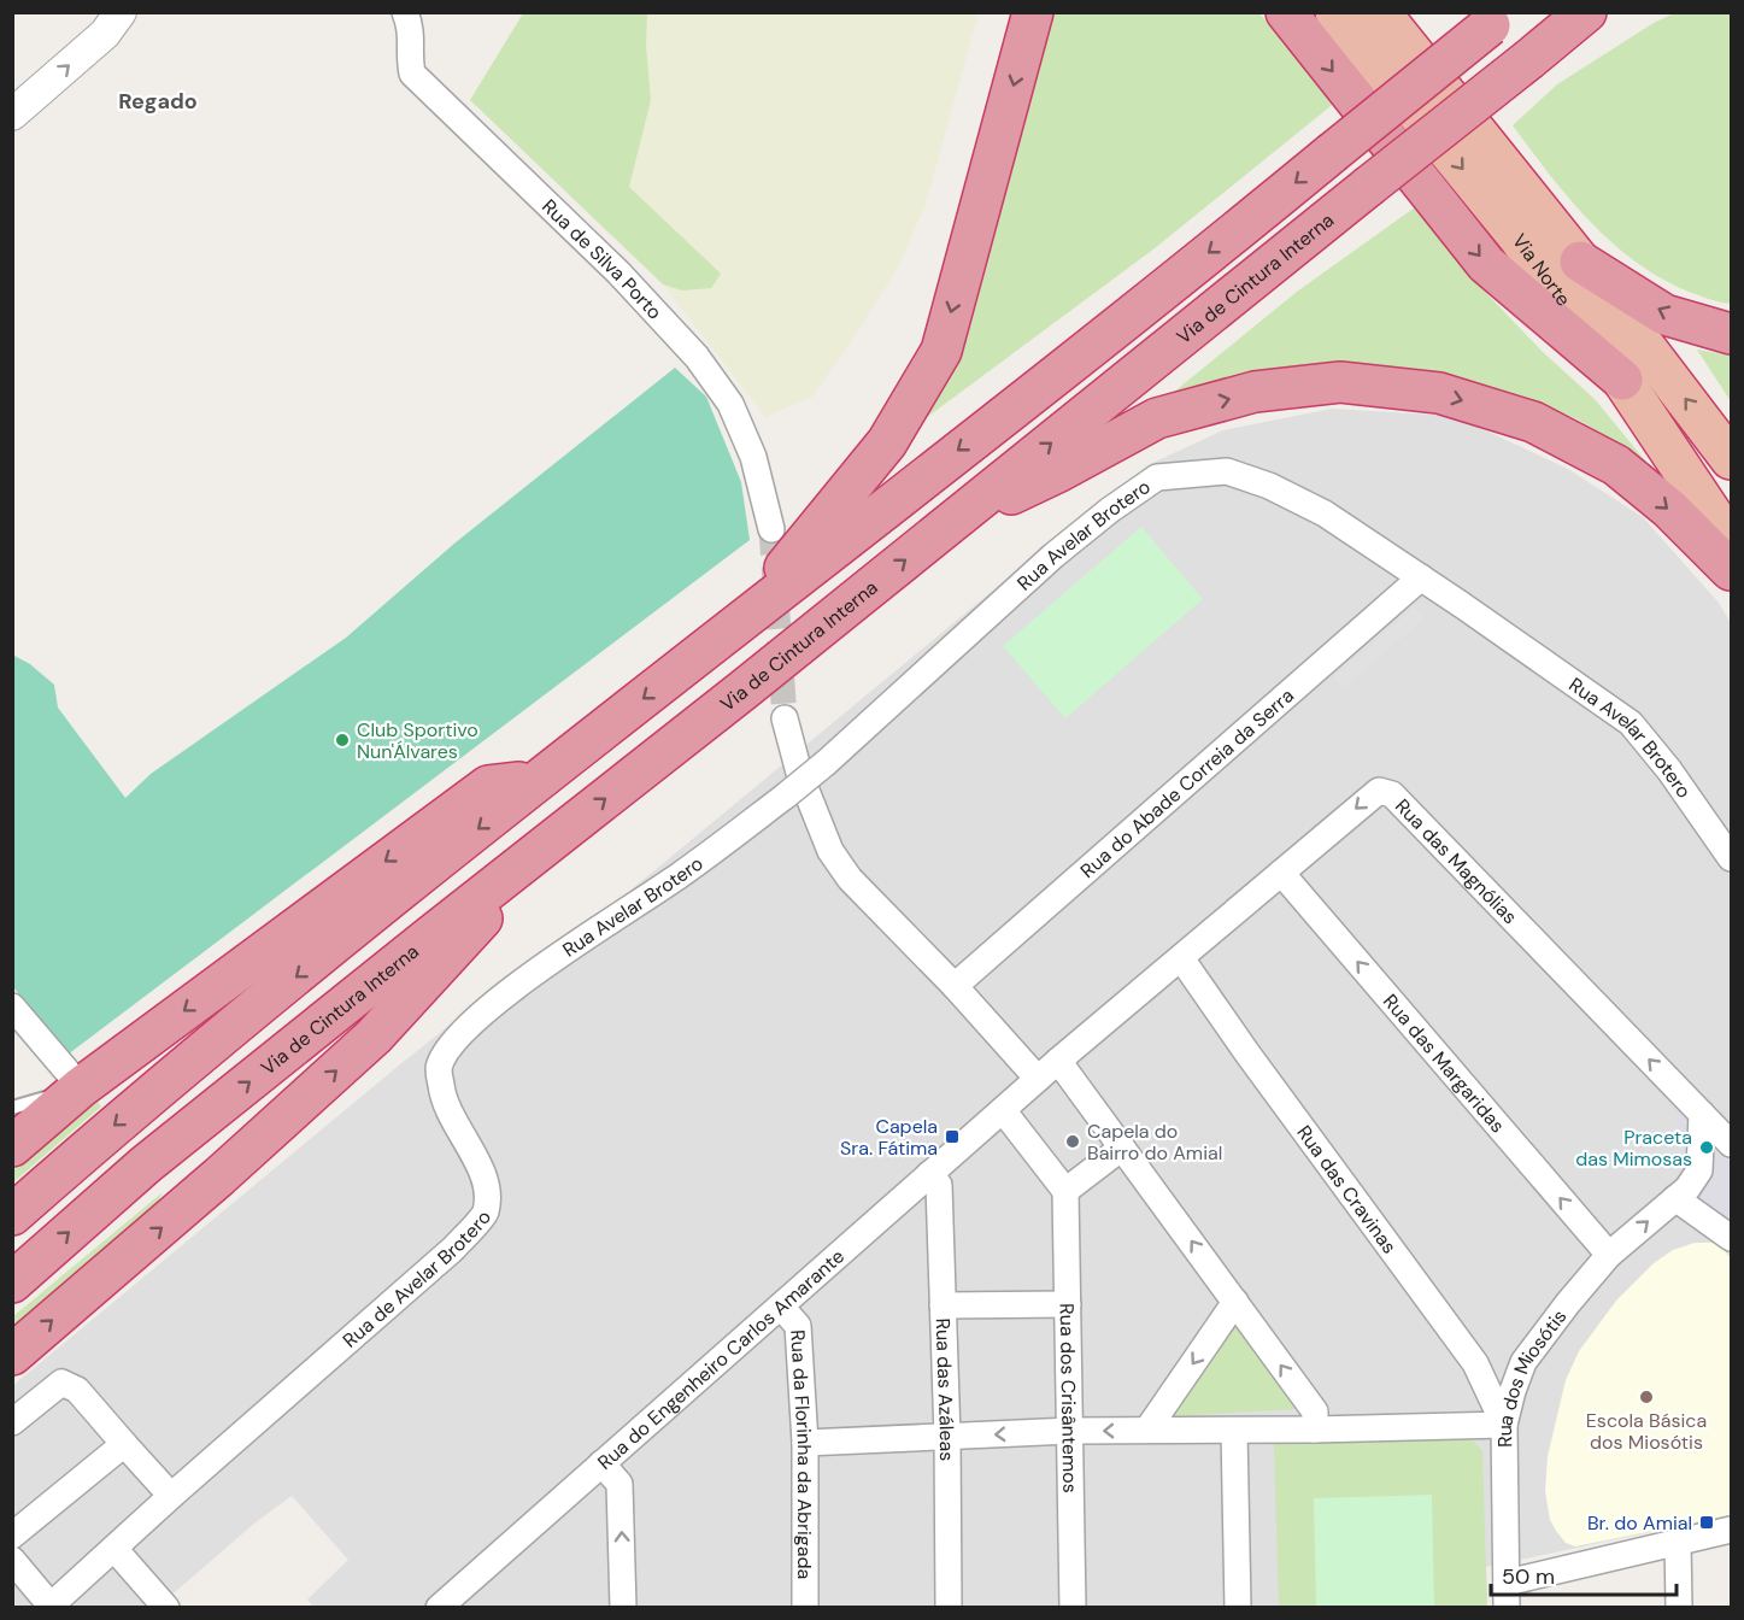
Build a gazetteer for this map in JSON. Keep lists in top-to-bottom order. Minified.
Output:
{"streets":{"highway":["Via Norte","Via de Cintura Interna"],"street":["Rua de Silva Porto","Rua Avelar Brotero","Rua do Abade Correia da Serra","Rua das Magnólias","Rua das Margaridas","Rua das Cravinas","Rua de Avelar Brotero","Rua do Engenheiro Carlos Amarante","Rua dos Miosótis","Rua das Azáleas","Rua dos Crisântemos","Rua da Florinha da Abrigada"]},"crossings":[["Rua Avelar Brotero","Rua do Abade Correia da Serra"],["Rua Avelar Brotero","Rua de Avelar Brotero"],["Rua das Magnólias","Rua das Margaridas"],["Rua das Magnólias","Rua das Cravinas"],["Rua das Magnólias","Rua do Engenheiro Carlos Amarante"],["Rua das Margaridas","Rua dos Miosótis"],["Rua das Cravinas","Rua dos Miosótis"],["Rua do Engenheiro Carlos Amarante","Rua das Azáleas"],["Rua do Engenheiro Carlos Amarante","Rua da Florinha da Abrigada"]],"one_way":["Rua das Magnólias","Rua das Margaridas"],"districts":["Regado"],"places":{"other":["Club Sportivo Nun'Álvares","Capela do Bairro do Amial","Praceta das Mimosas","Escola Básica dos Miosótis"],"transit":["Capela Sra. Fátima","Br. do Amial"]},"scale_bar":"50 m"}
